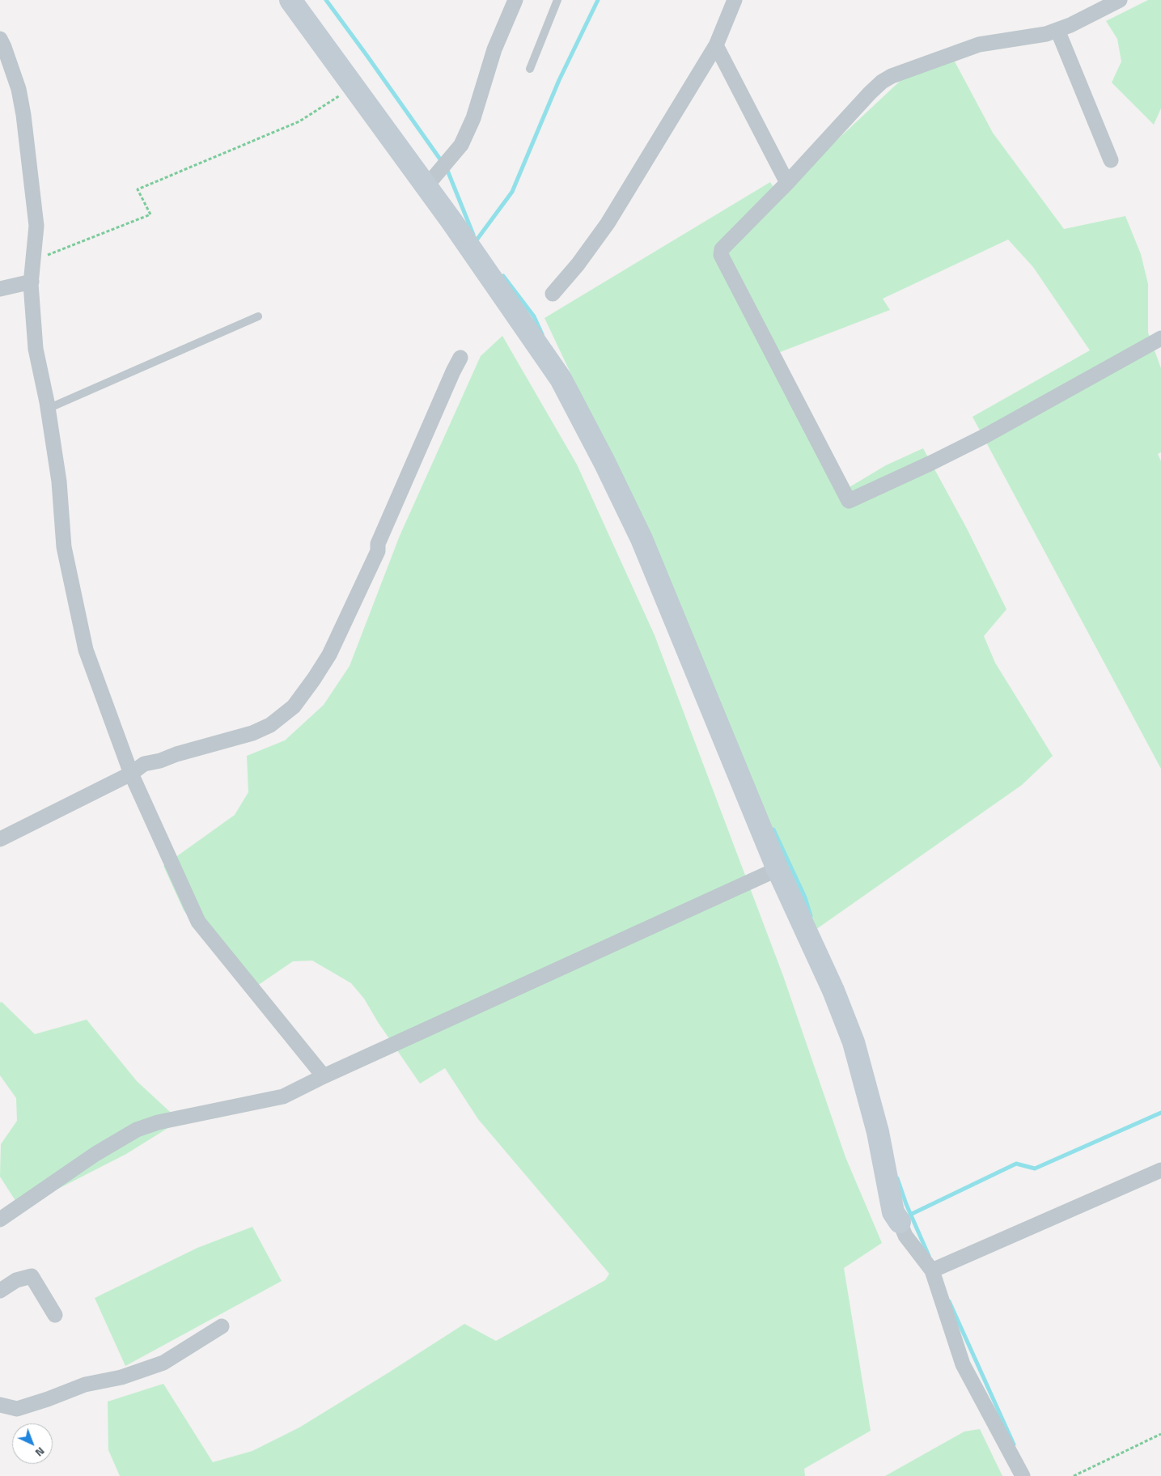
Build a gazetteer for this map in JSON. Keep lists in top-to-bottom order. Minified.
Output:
{"north":"bottom right"}
